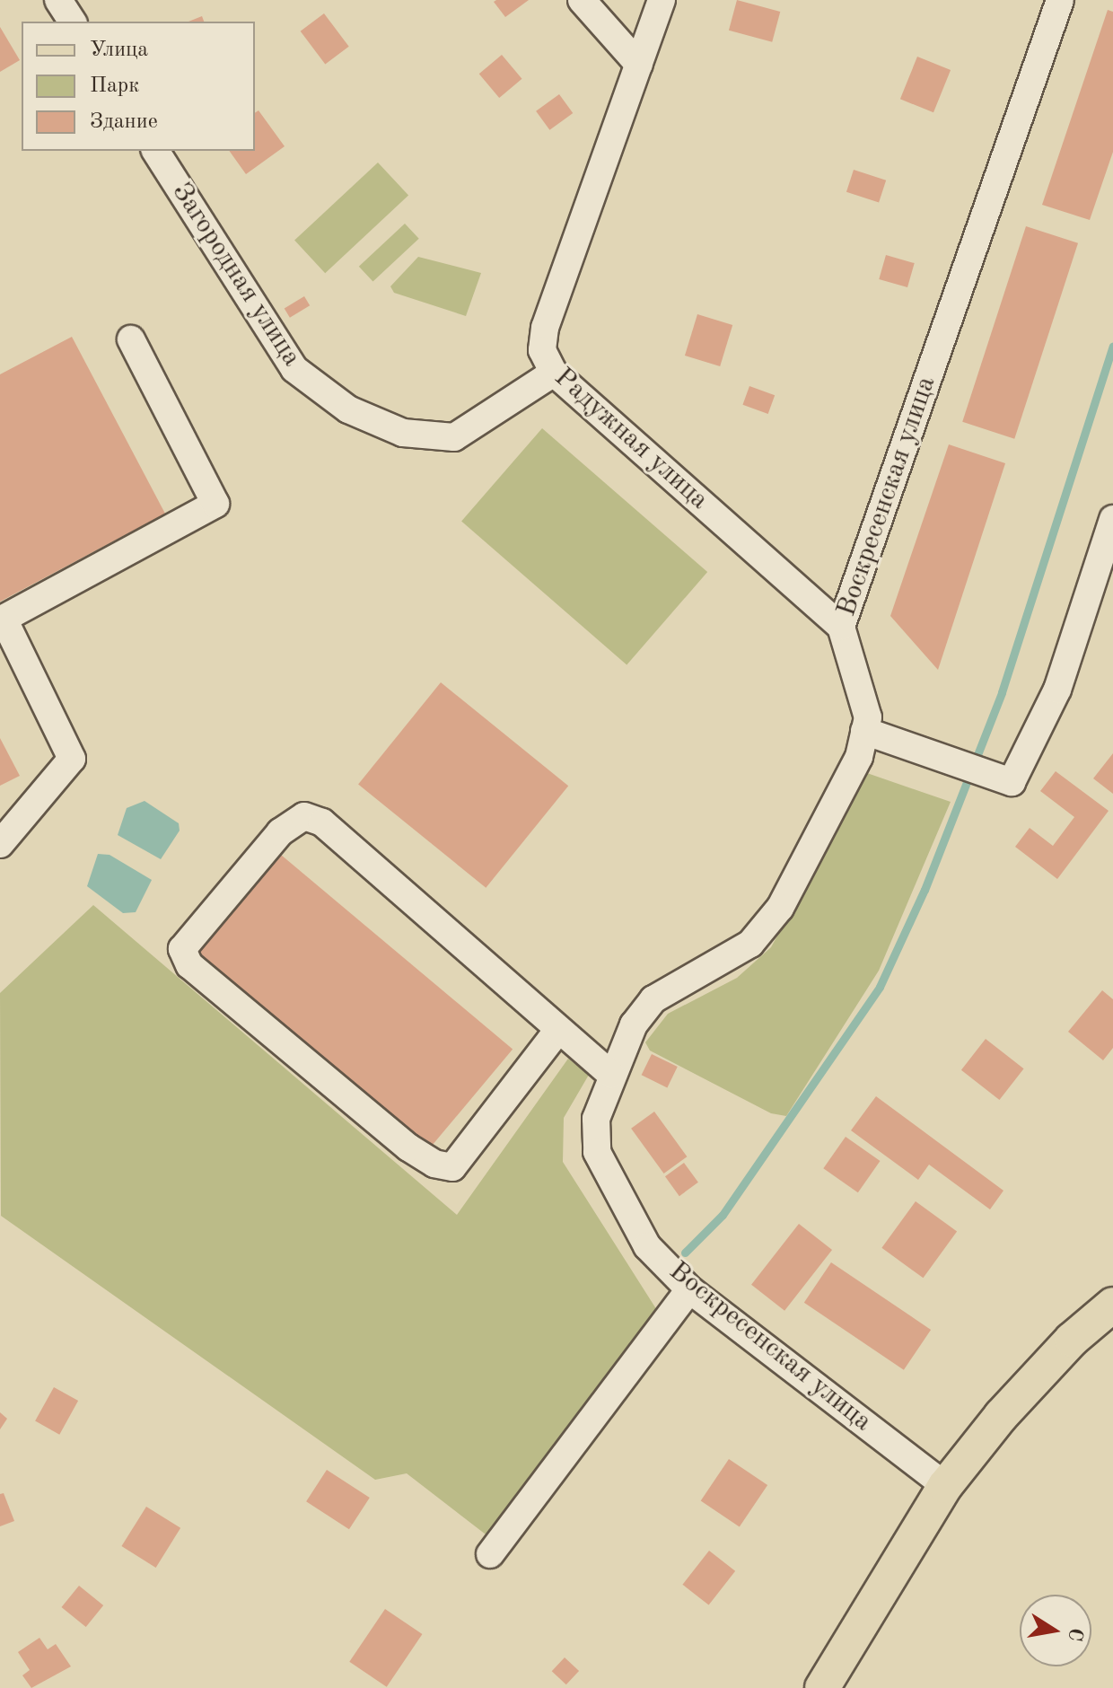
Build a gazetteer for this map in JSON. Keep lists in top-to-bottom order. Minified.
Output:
{"streets":{"street":["Загородная улица","Радужная улица","Воскресенская улица"]},"crossings":[["Загородная улица","Радужная улица"],["Радужная улица","Воскресенская улица"]],"legend":["Улица","Парк","Здание"],"north":"right"}
